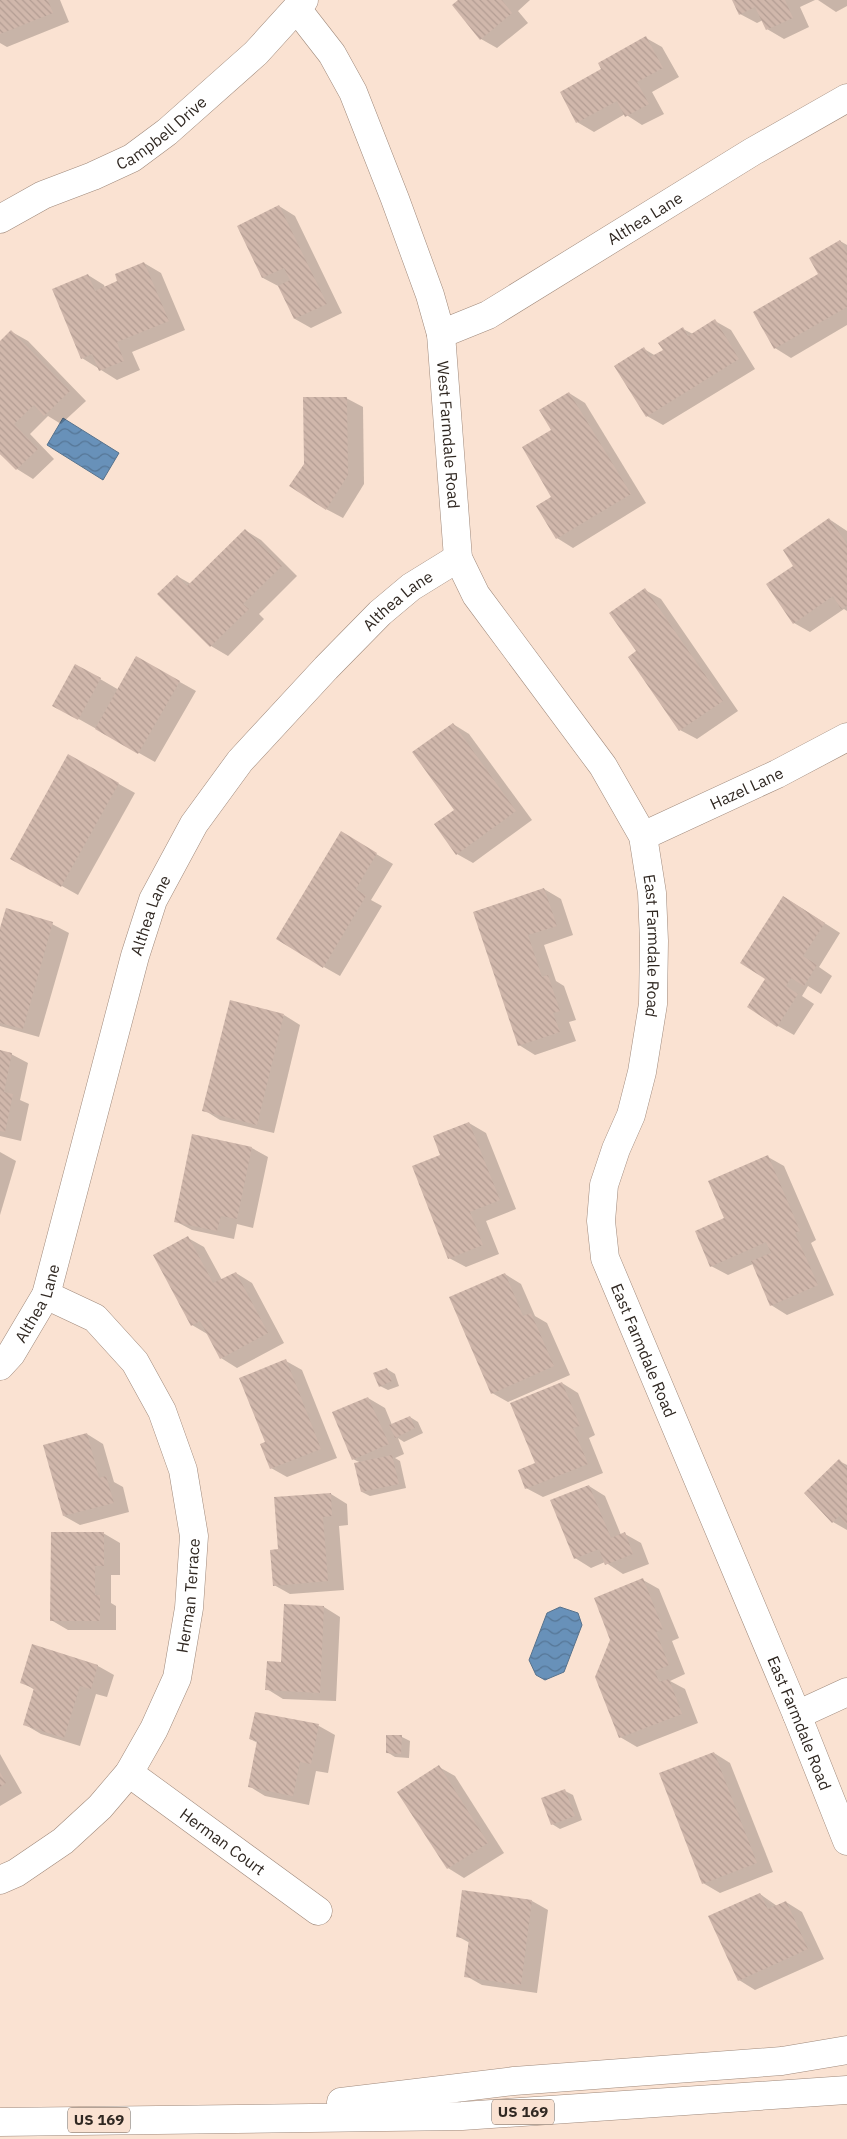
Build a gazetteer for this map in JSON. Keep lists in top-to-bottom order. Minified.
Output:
{"streets":{"main road":["Campbell Drive","Althea Lane","West Farmdale Road","Hazel Lane","East Farmdale Road","Herman Terrace","Herman Court","US 169"]},"crossings":[["Campbell Drive","West Farmdale Road"],["Althea Lane","West Farmdale Road"],["Althea Lane","Herman Terrace"],["West Farmdale Road","Hazel Lane"],["West Farmdale Road","East Farmdale Road"],["Hazel Lane","East Farmdale Road"],["Herman Terrace","Herman Court"]]}
